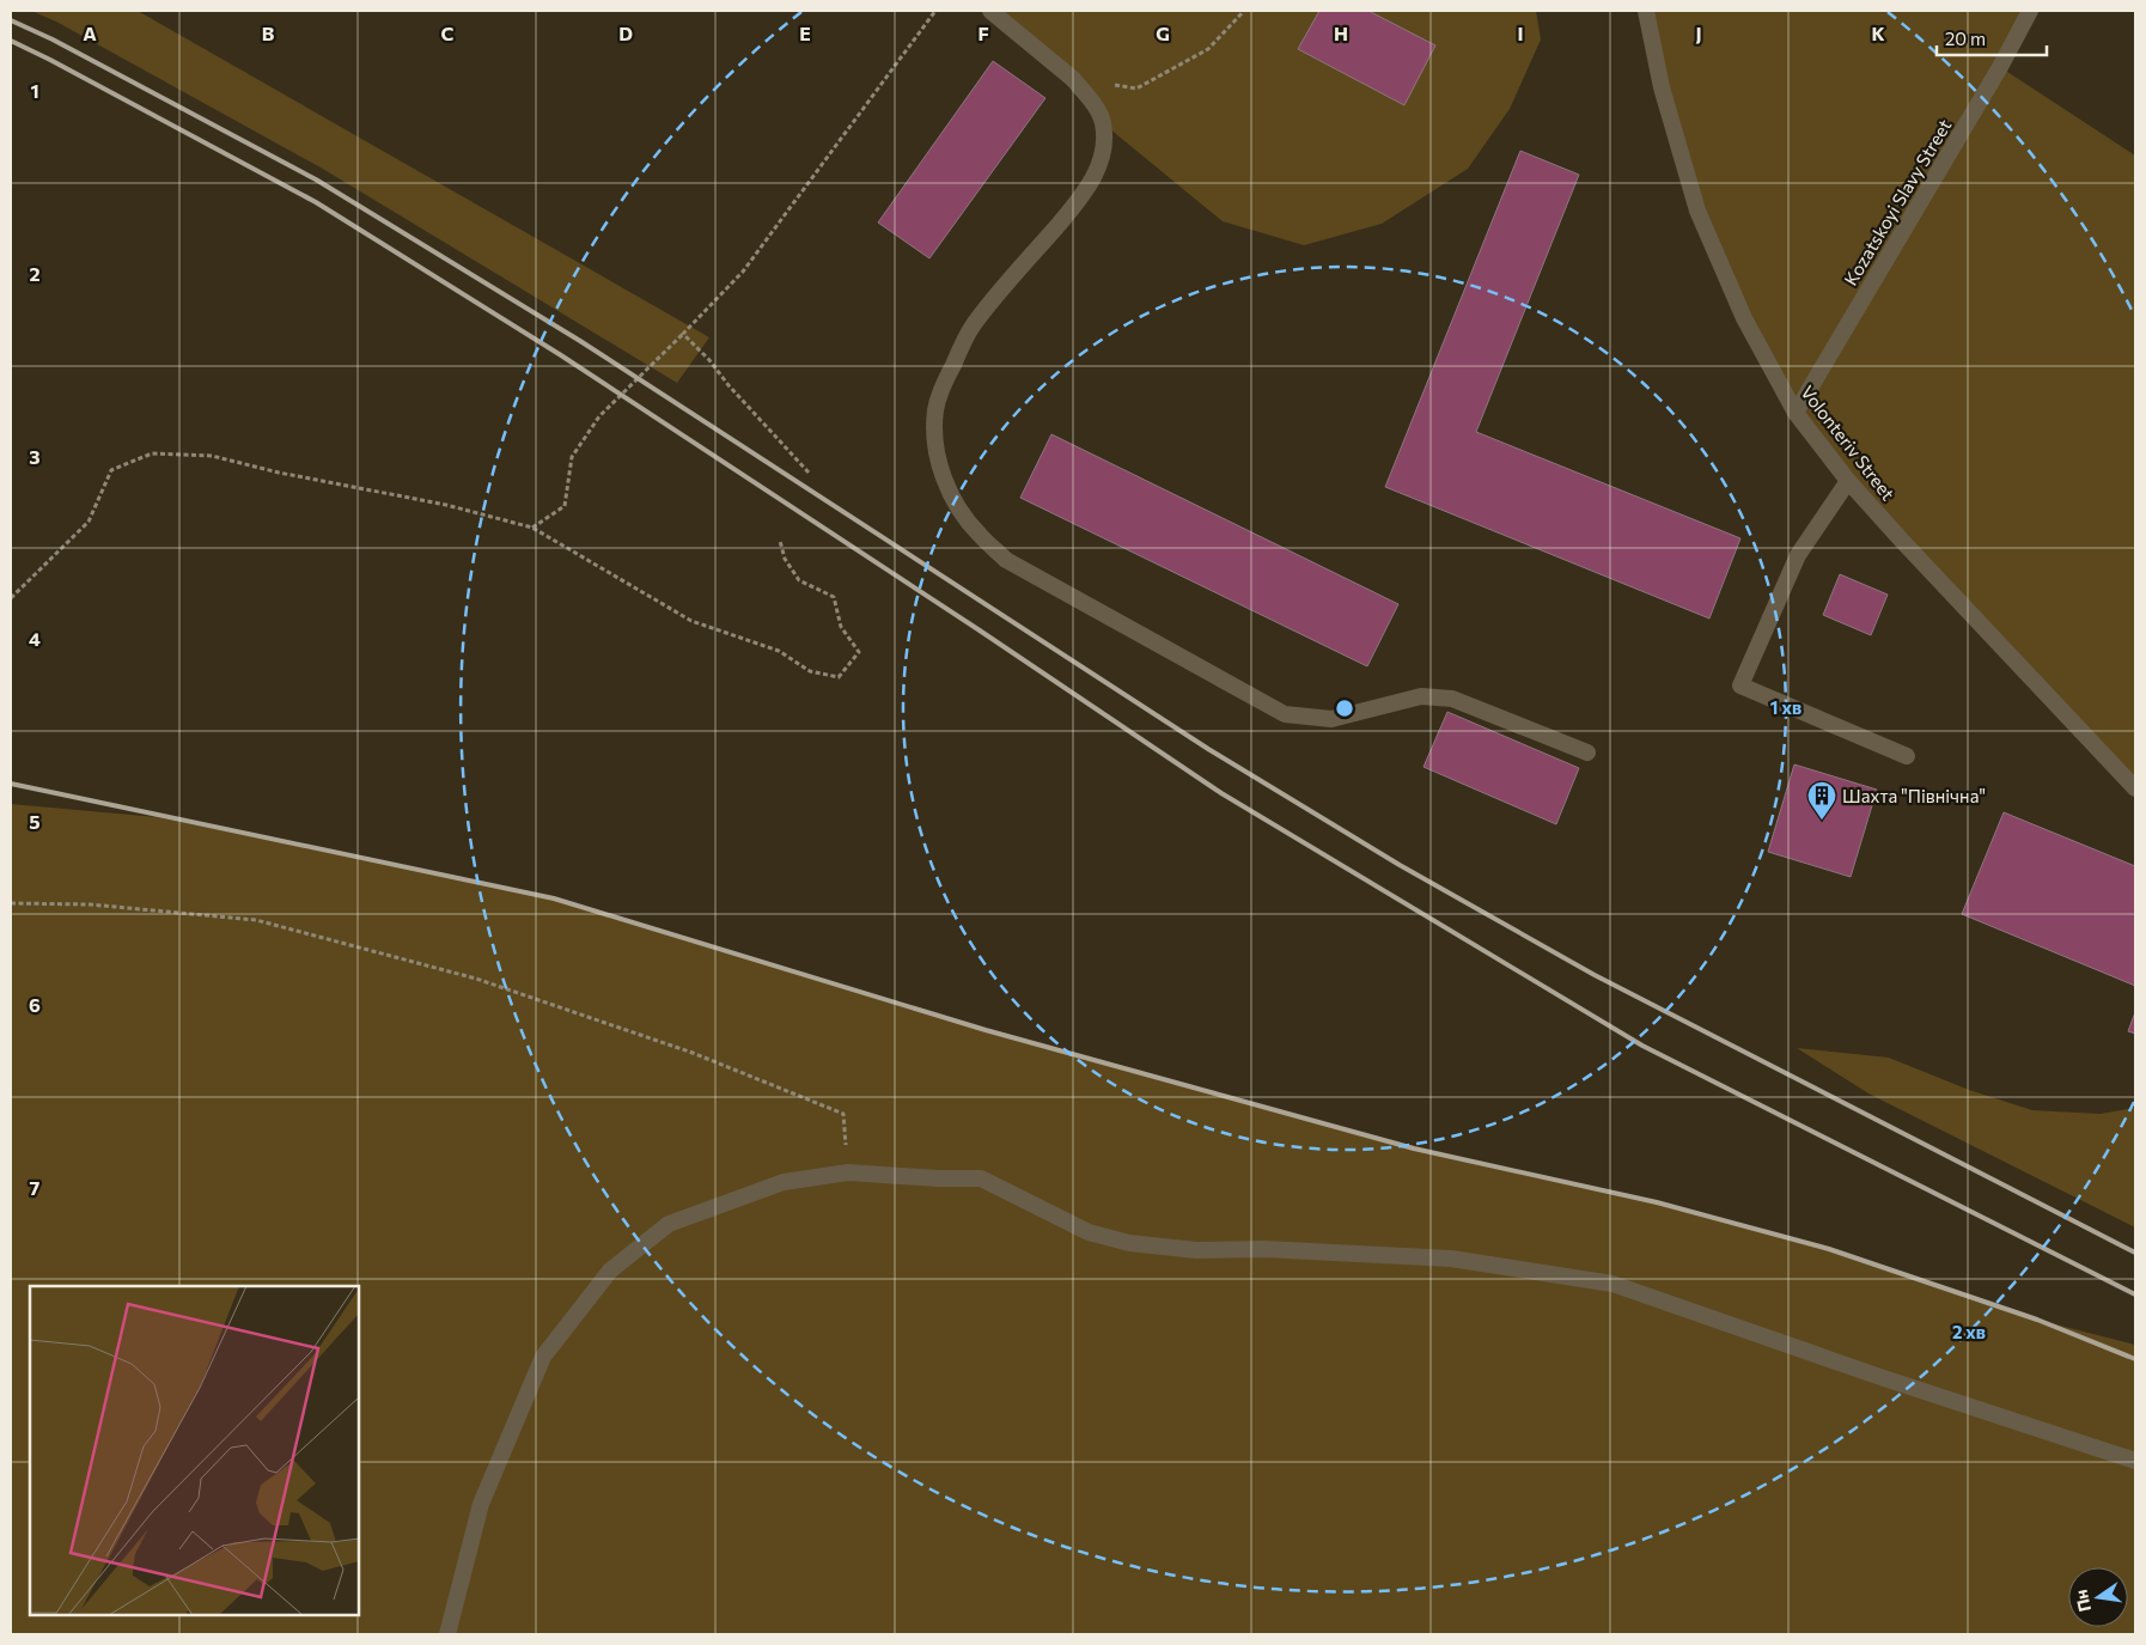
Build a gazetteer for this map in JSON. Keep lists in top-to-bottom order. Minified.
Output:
{"streets":{"street":["Kozatskoyi Slavy Street","Volonteriv Street"]},"crossings":[["Kozatskoyi Slavy Street","Volonteriv Street"]],"places":{"building":["Шахта \"Північна\""]},"scale_bar":"20 m","north":"left","grid":{"columns":["A","B","C","D","E","F","G","H","I","J","K"],"rows":["1","2","3","4","5","6","7"]},"rings":["1 хв","2 хв"]}
